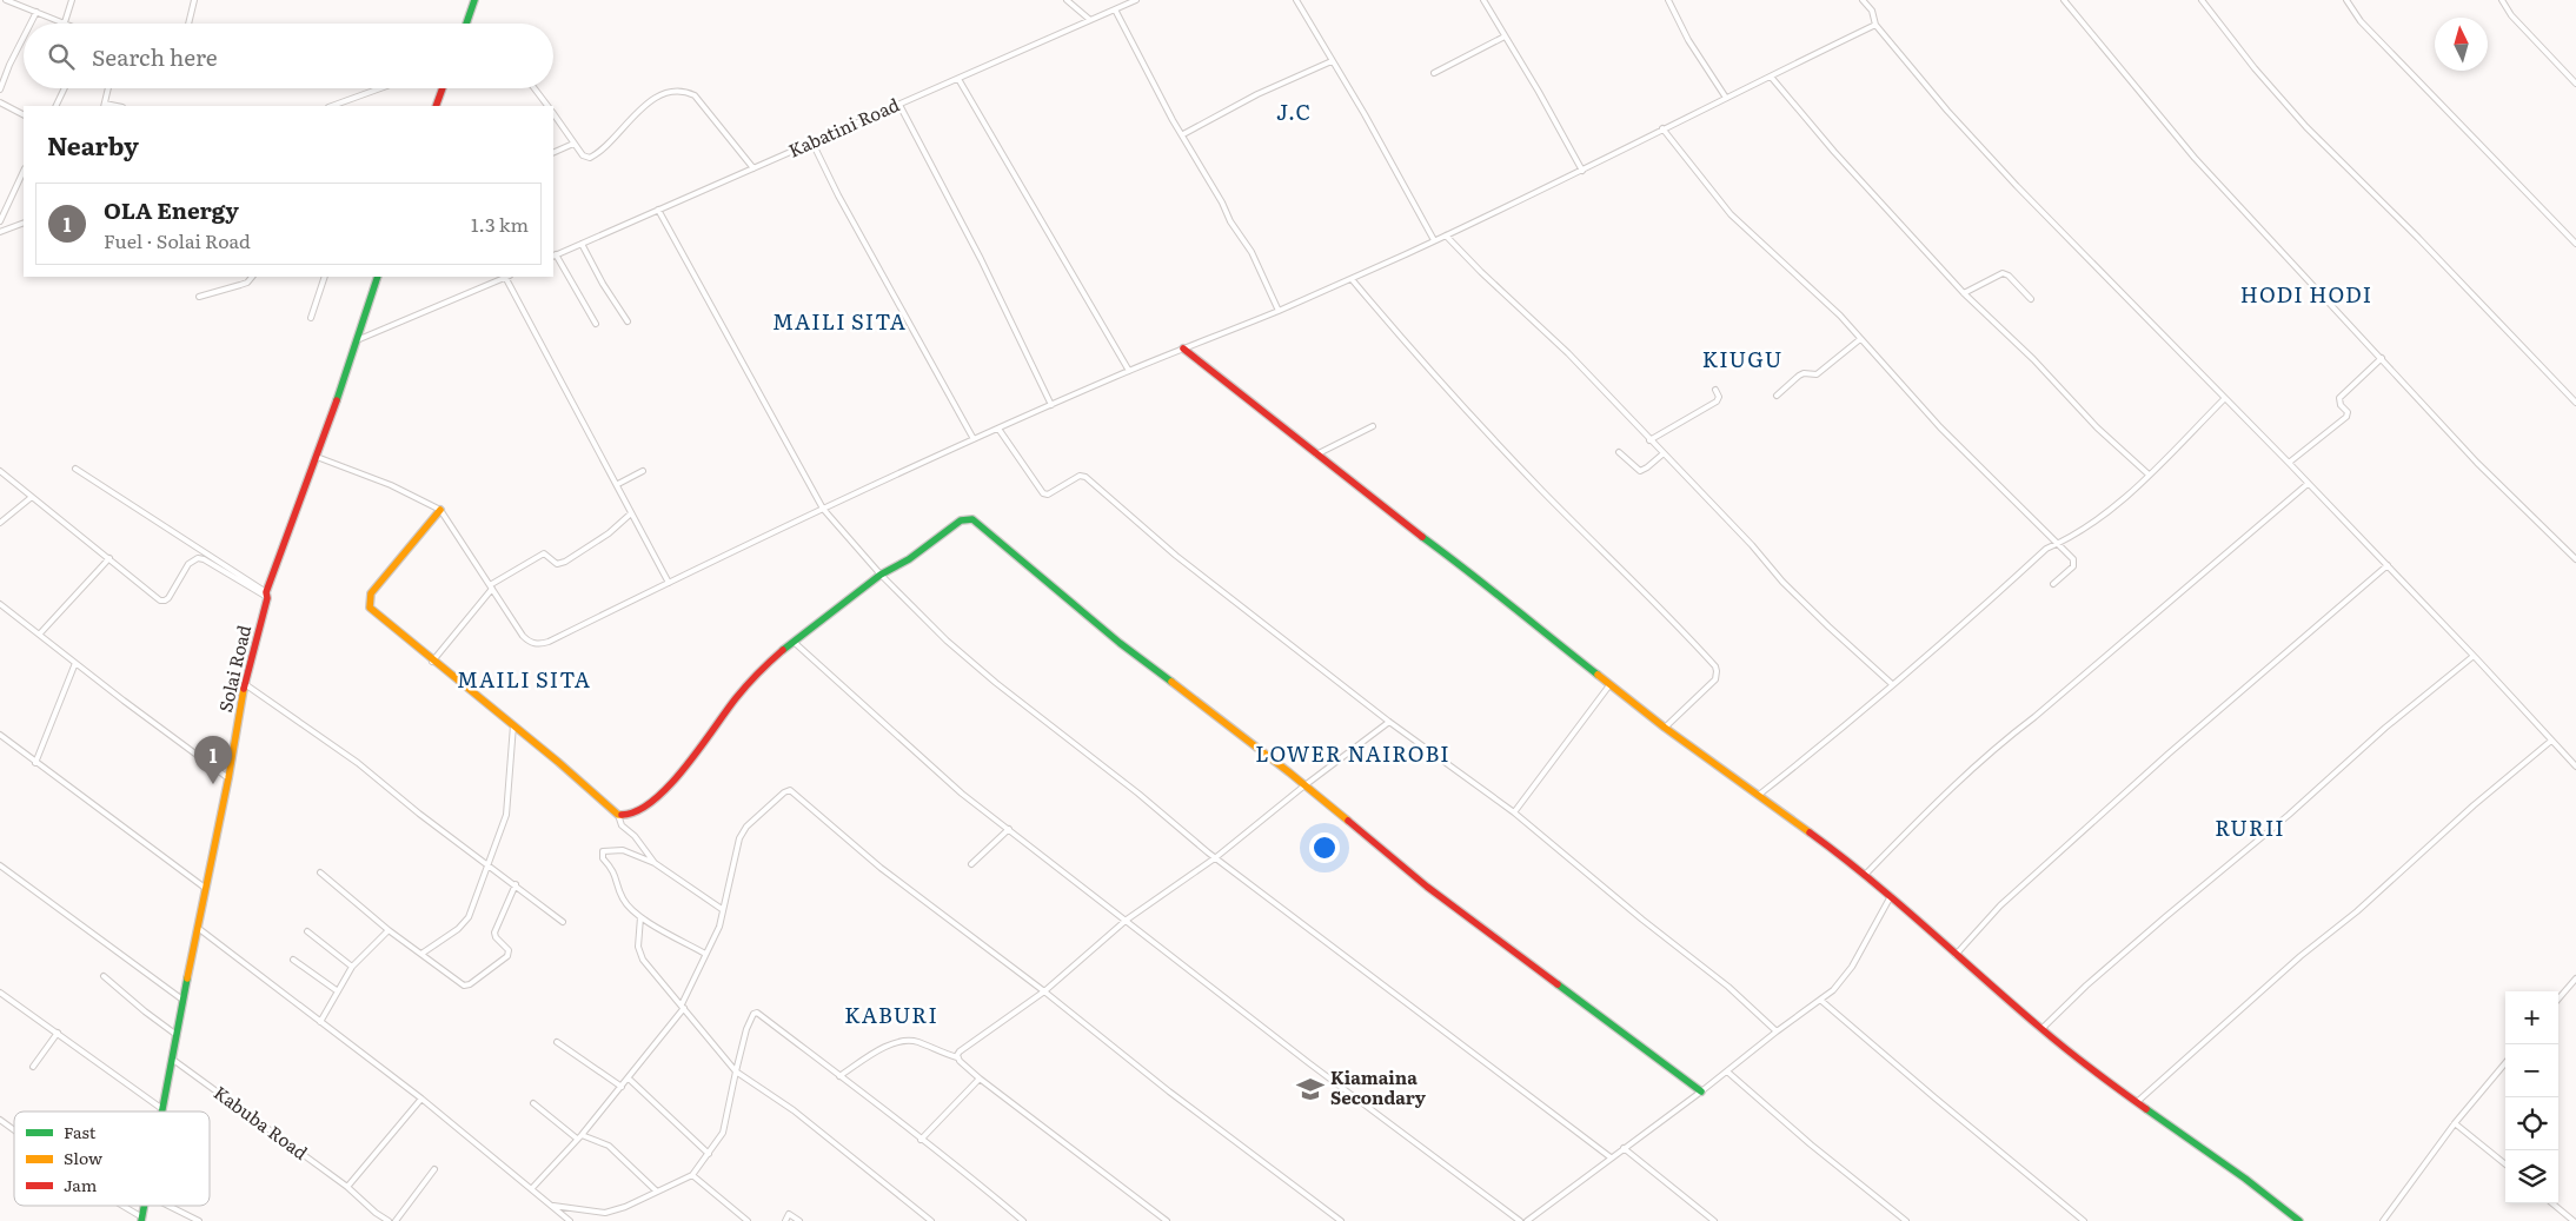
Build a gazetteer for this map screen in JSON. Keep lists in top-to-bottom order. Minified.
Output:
{"streets":{"main road":["Solai Road"],"street":["Kabatini Road","Kabuba Road"]},"crossings":[["Solai Road","Kabuba Road"]],"districts":["J.C","HODI HODI","MAILI SITA","KIUGU","MAILI SITA","LOWER NAIROBI","RURII","KABURI"],"places":{"school or university":["Kiamaina Secondary"]},"legend":["Fast","Slow","Jam"],"north":"top","page":{"search":"Search here","heading":"Nearby","list":[{"mark":"1","name":"OLA Energy","note":"Fuel · Solai Road","value":"1.3 km"}],"pins":"1","map_buttons":["+","−"]}}
